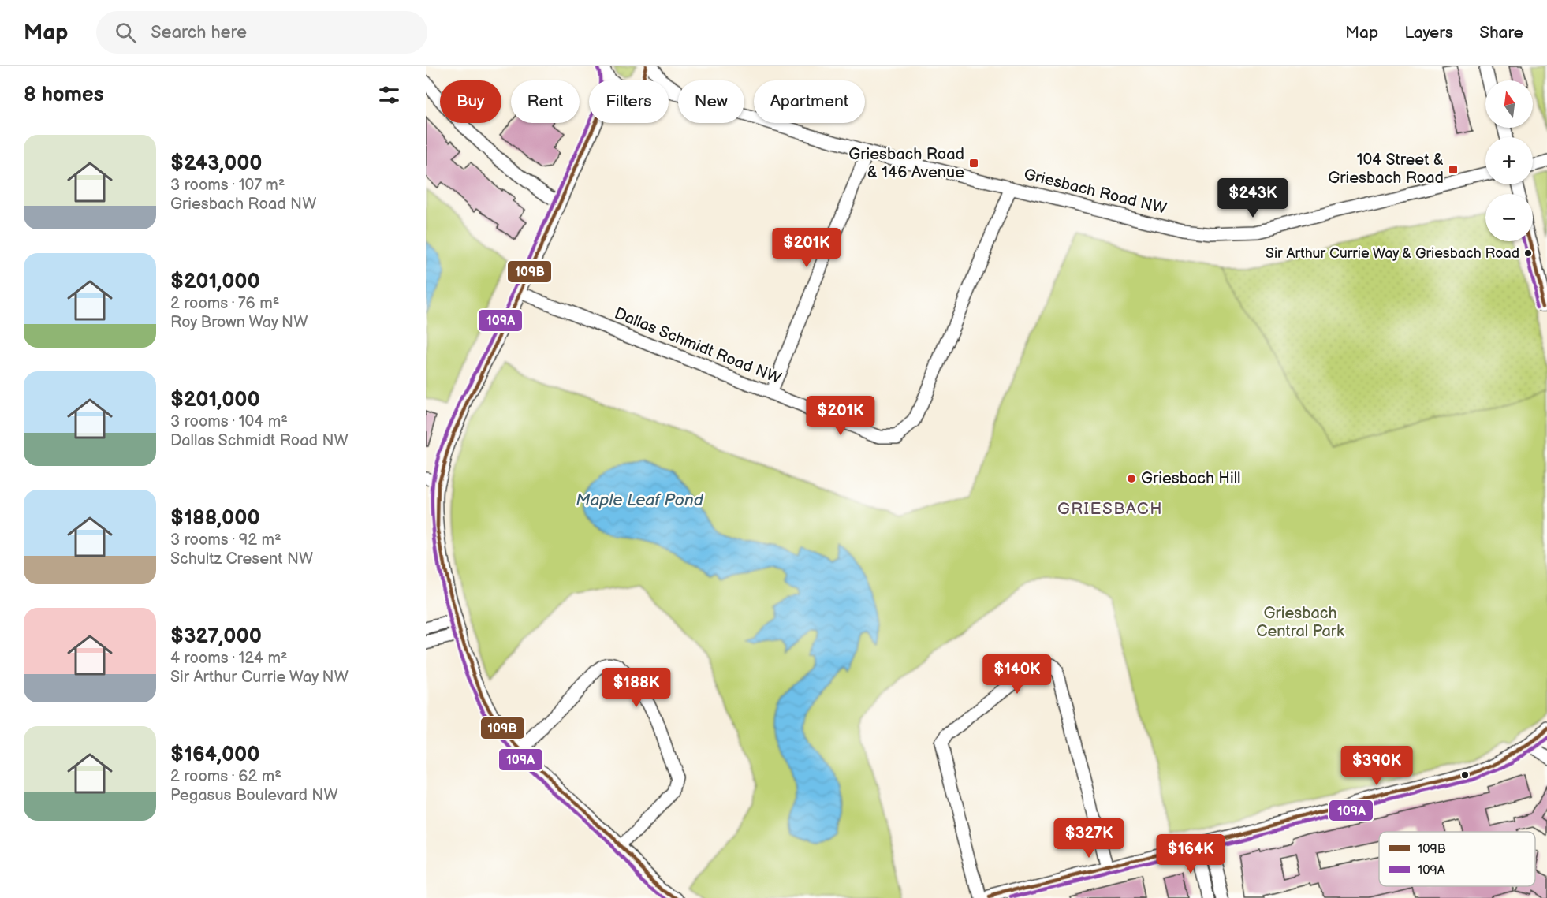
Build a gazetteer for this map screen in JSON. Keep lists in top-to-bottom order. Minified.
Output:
{"streets":{"street":["Griesbach Road NW","Dallas Schmidt Road NW"]},"crossings":[["Griesbach Road NW","Dallas Schmidt Road NW"]],"districts":["GRIESBACH"],"water":["Maple Leaf Pond"],"parks":["Griesbach Central Park"],"places":{"transit":["Griesbach Road & 146 Avenue","104 Street & Griesbach Road"],"other":["Sir Arthur Currie Way & Griesbach Road","Griesbach Hill"]},"lines":["transit line 109B","transit line 109A"],"legend":["109B","109A"],"north":"top","page":{"header":"Map","search":"Search here","nav":["Map","Layers","Share"],"heading":"8 homes","map_buttons":["+","−"],"chip":["Buy","Rent","Filters","New","Apartment"],"list":[{"name":"$243,000","note":"3 rooms · 107 m² · Griesbach Road NW"},{"name":"$201,000","note":"2 rooms · 76 m² · Roy Brown Way NW"},{"name":"$201,000","note":"3 rooms · 104 m² · Dallas Schmidt Road NW"},{"name":"$188,000","note":"3 rooms · 92 m² · Schultz Cresent NW"},{"name":"$327,000","note":"4 rooms · 124 m² · Sir Arthur Currie Way NW"},{"name":"$164,000","note":"2 rooms · 62 m² · Pegasus Boulevard NW"}],"price":["$243K","$201K","$201K","$140K","$188K","$390K","$327K","$164K"]}}
